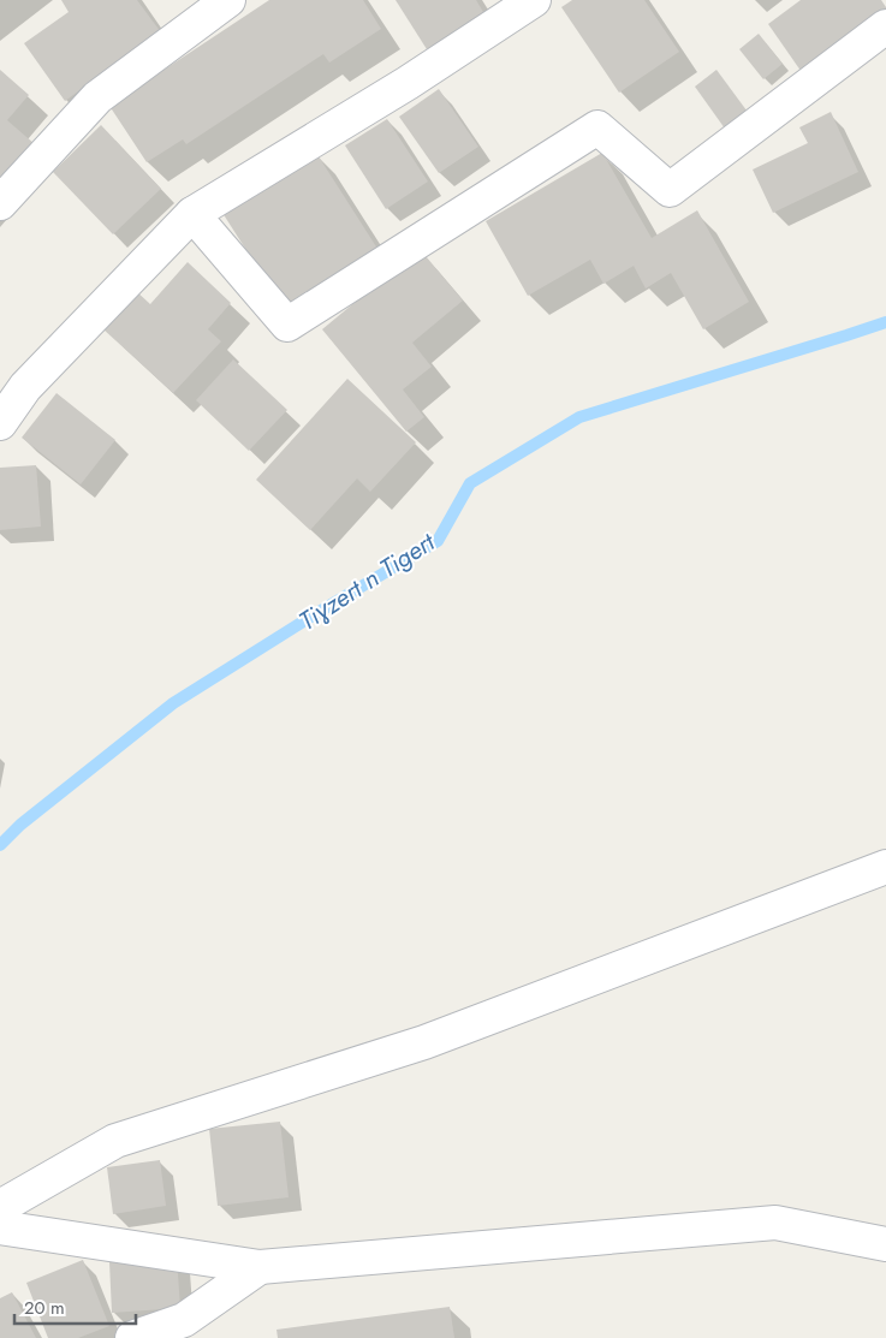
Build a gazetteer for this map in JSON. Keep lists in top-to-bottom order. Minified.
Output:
{"water":["Tiɣzert n Tigert"],"scale_bar":"20 m"}
